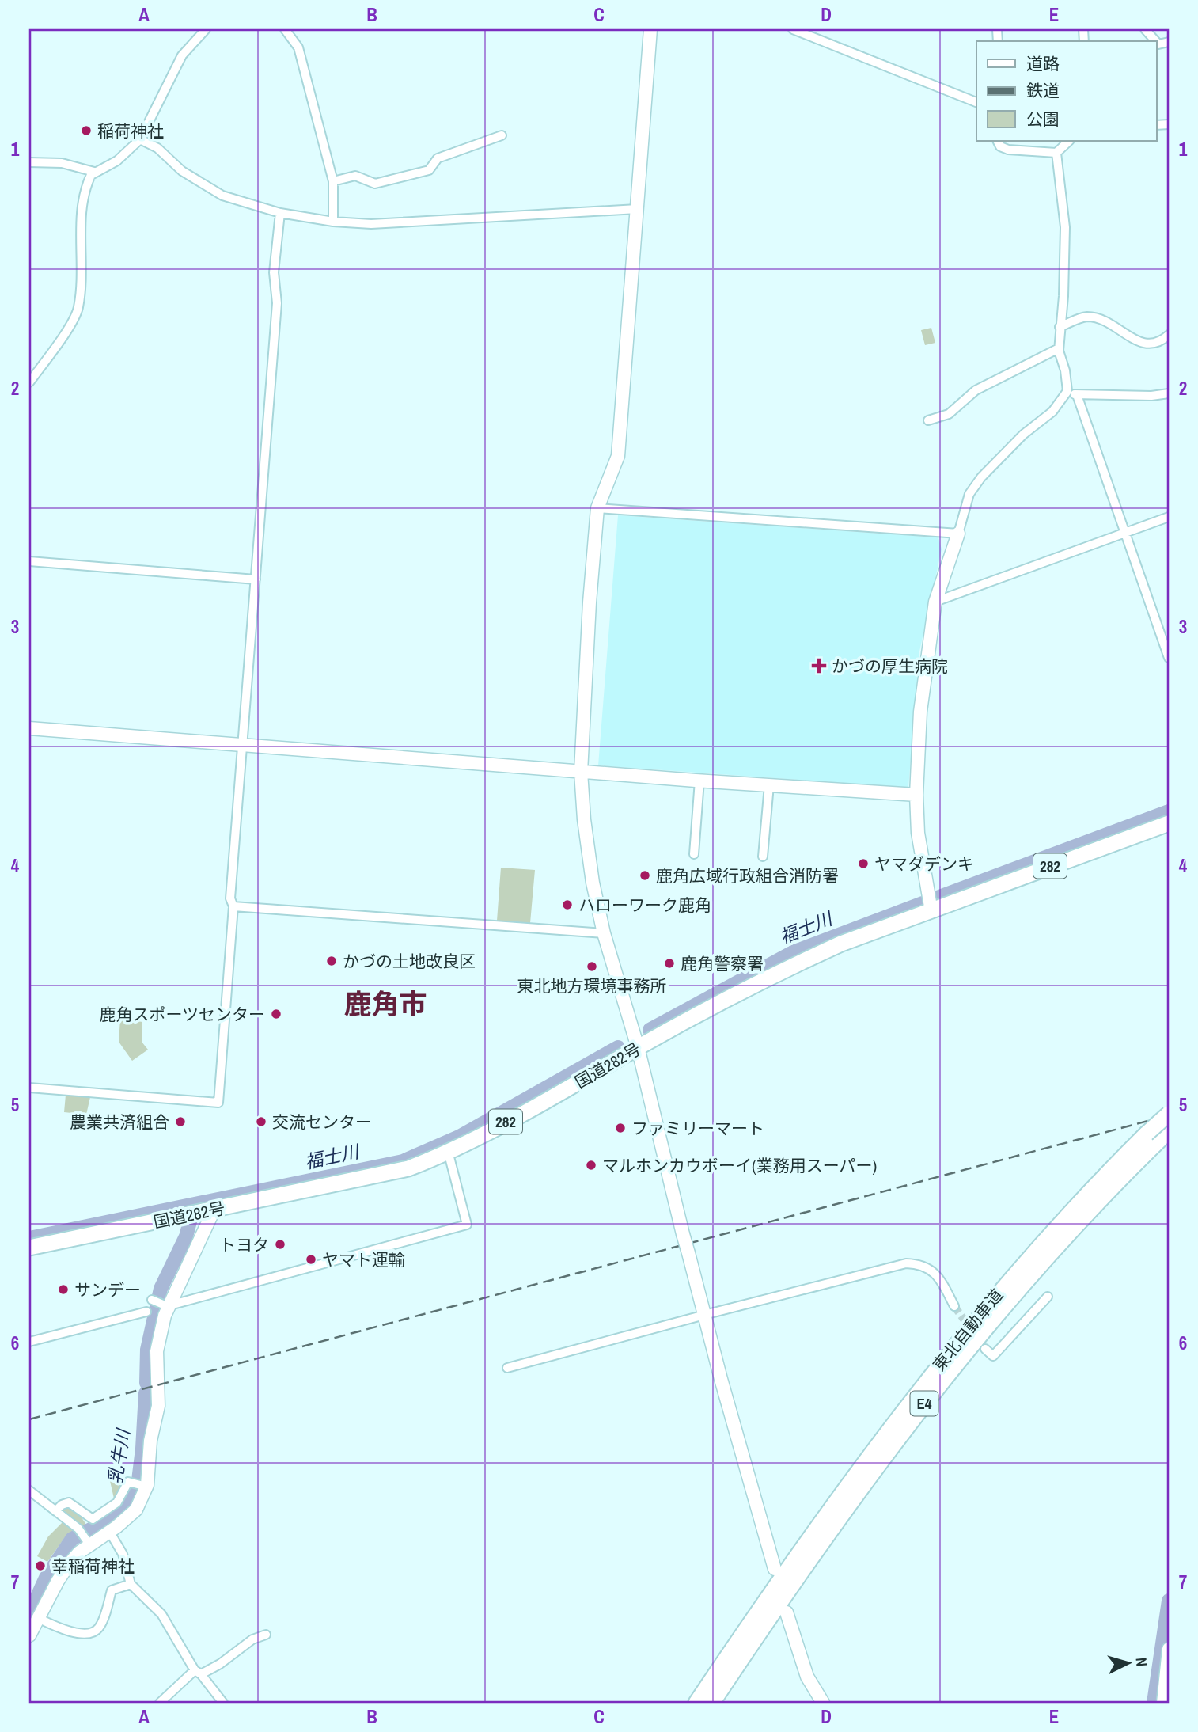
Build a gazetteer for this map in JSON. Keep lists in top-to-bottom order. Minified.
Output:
{"streets":{"highway":["282","国道282号","東北自動車道","E4"]},"districts":["鹿角市"],"water":["福士川","乳牛川"],"places":{"other":["稲荷神社","ヤマダデンキ","鹿角広域行政組合消防署","ハローワーク鹿角","かづの土地改良区","鹿角警察署","東北地方環境事務所","鹿角スポーツセンター","農業共済組合","交流センター","ファミリーマート","マルホンカウボーイ(業務用スーパー)","トヨタ","ヤマト運輸","サンデー","幸稲荷神社"],"health":["かづの厚生病院"]},"legend":["道路","鉄道","公園"],"north":"right","grid":{"columns":["A","B","C","D","E"],"rows":["1","2","3","4","5","6","7"]}}
